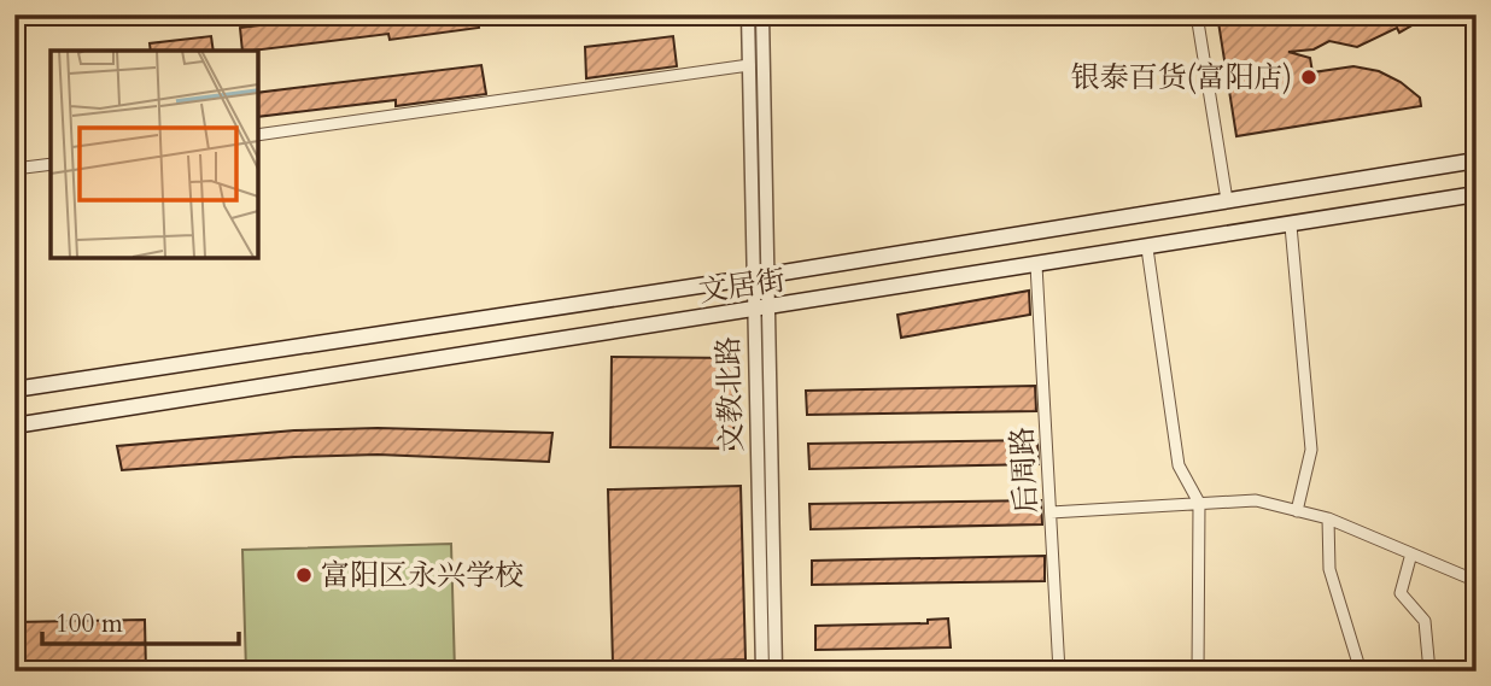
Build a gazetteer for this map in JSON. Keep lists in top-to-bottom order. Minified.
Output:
{"streets":{"main road":["文居街"],"street":["文教北路","后周路"]},"crossings":[["文居街","文教北路"],["文居街","后周路"]],"places":["银泰百货(富阳店)","富阳区永兴学校"],"scale_bar":"100 m"}
